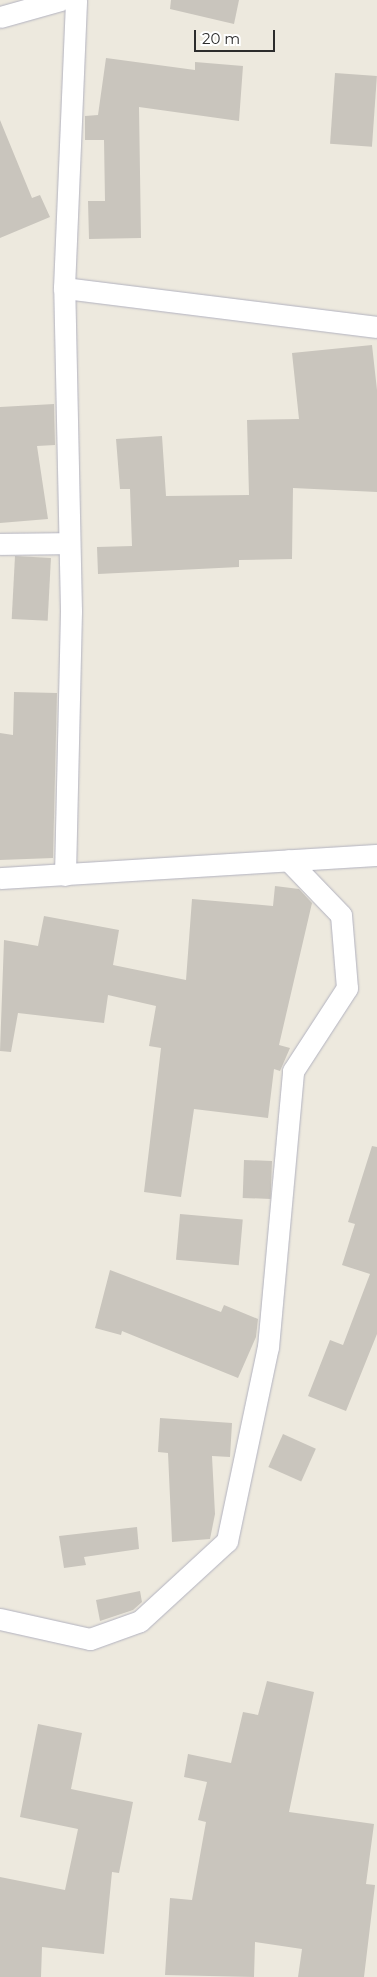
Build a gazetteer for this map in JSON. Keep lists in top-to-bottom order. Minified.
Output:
{"scale_bar":"20 m"}
